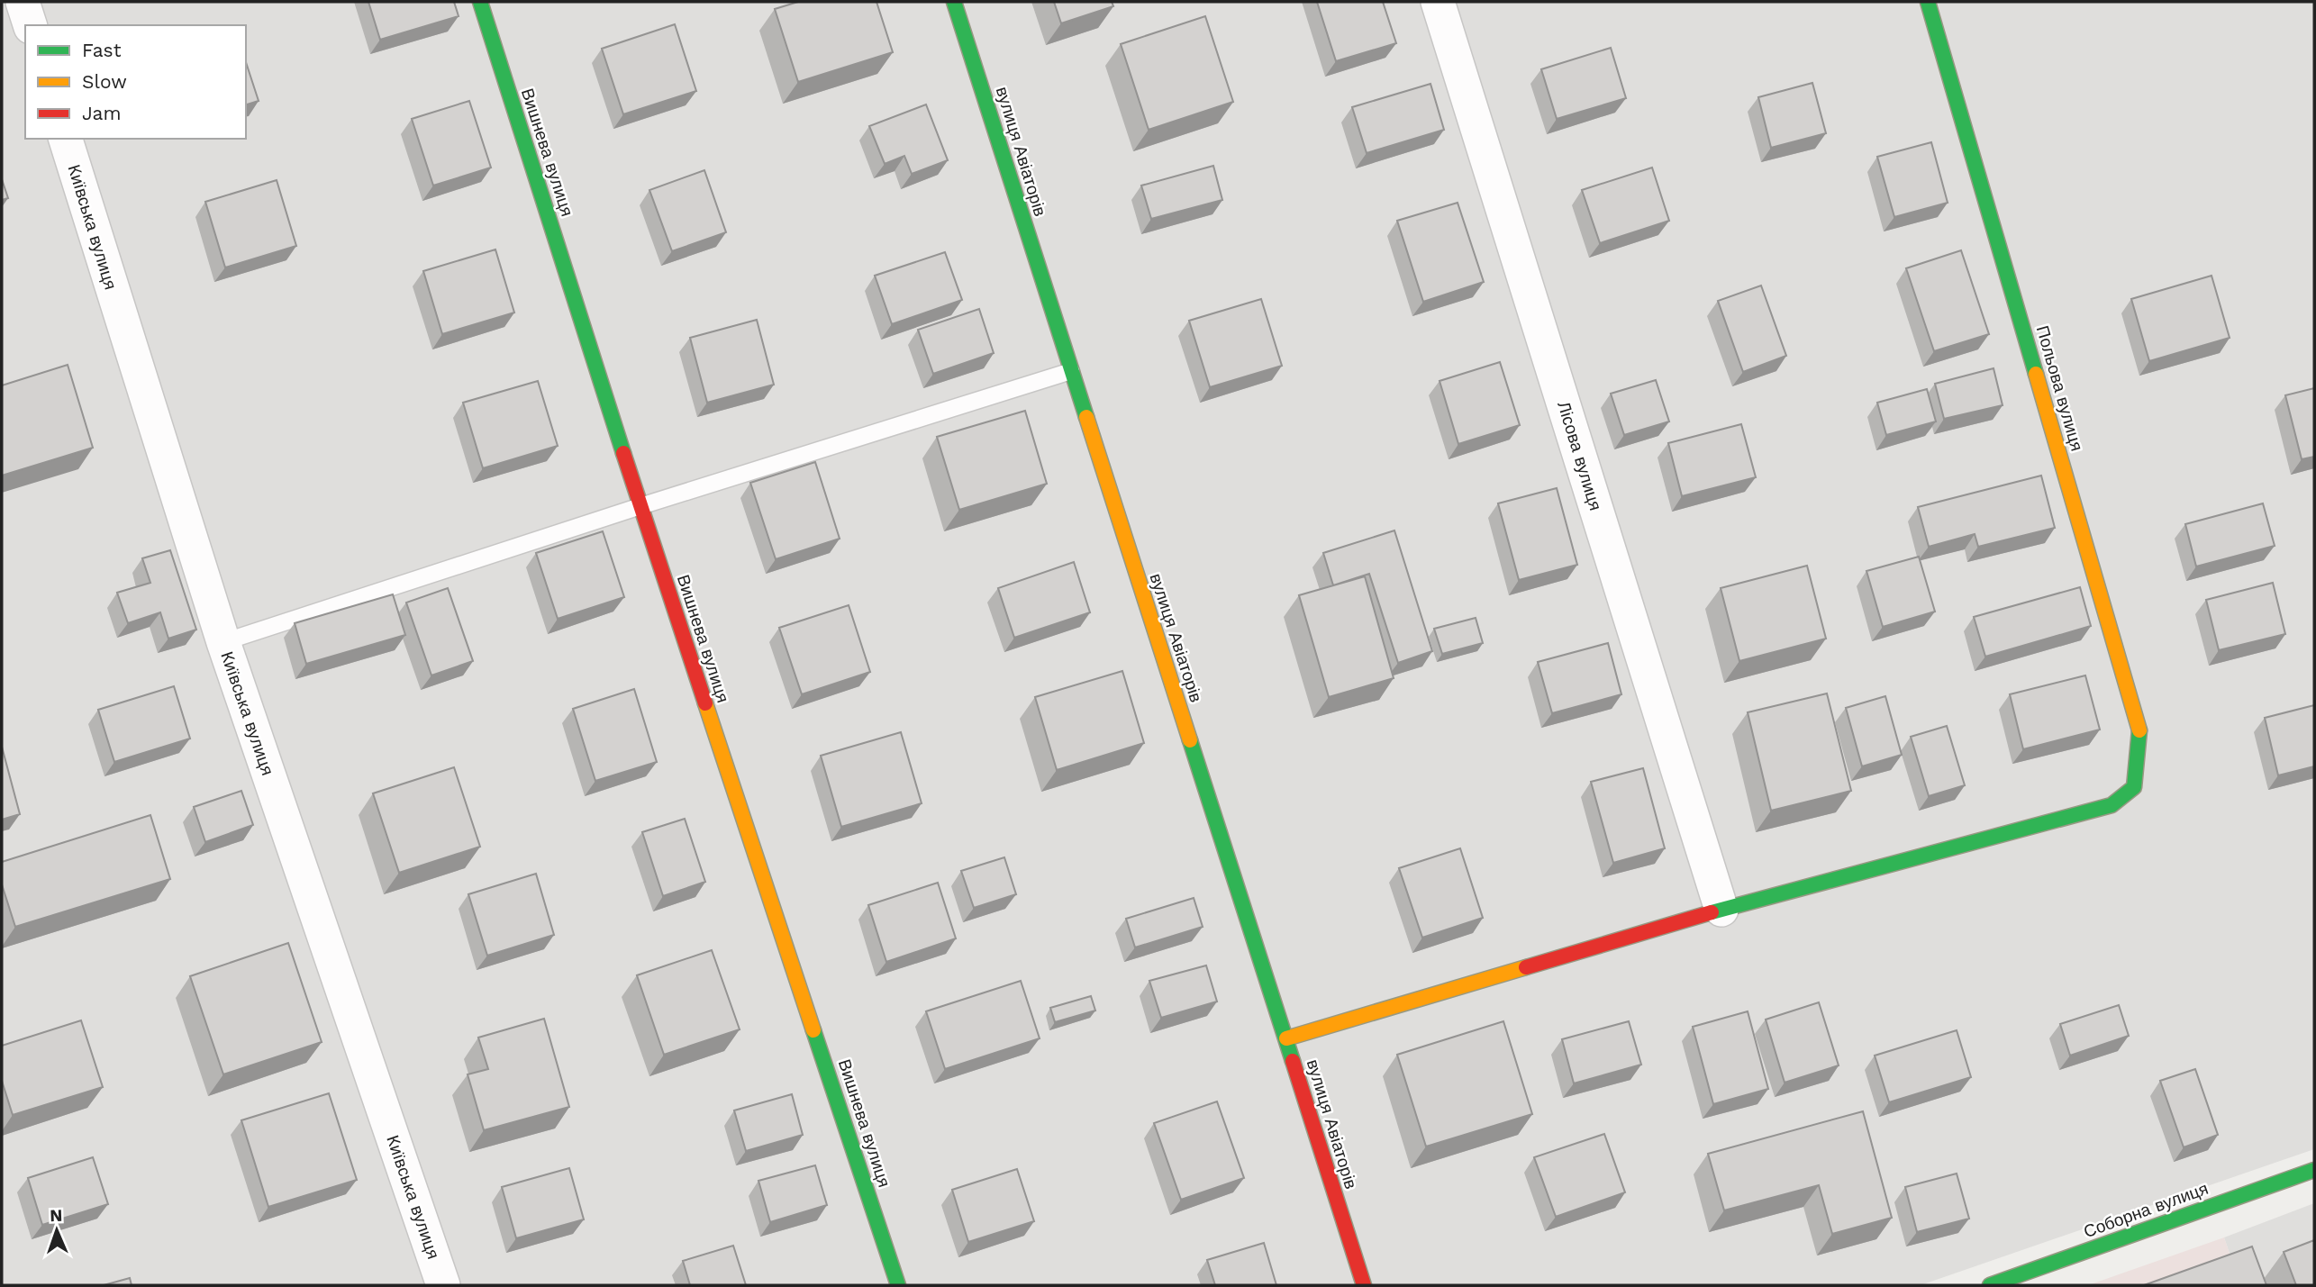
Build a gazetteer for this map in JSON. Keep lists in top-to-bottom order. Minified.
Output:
{"streets":{"street":["вулиця Авіаторів","Вишнева вулиця","Київська вулиця","Польова вулиця","Лісова вулиця","Соборна вулиця"]},"crossings":[["Польова вулиця","Лісова вулиця"]],"legend":["Fast","Slow","Jam"],"north":"top"}
